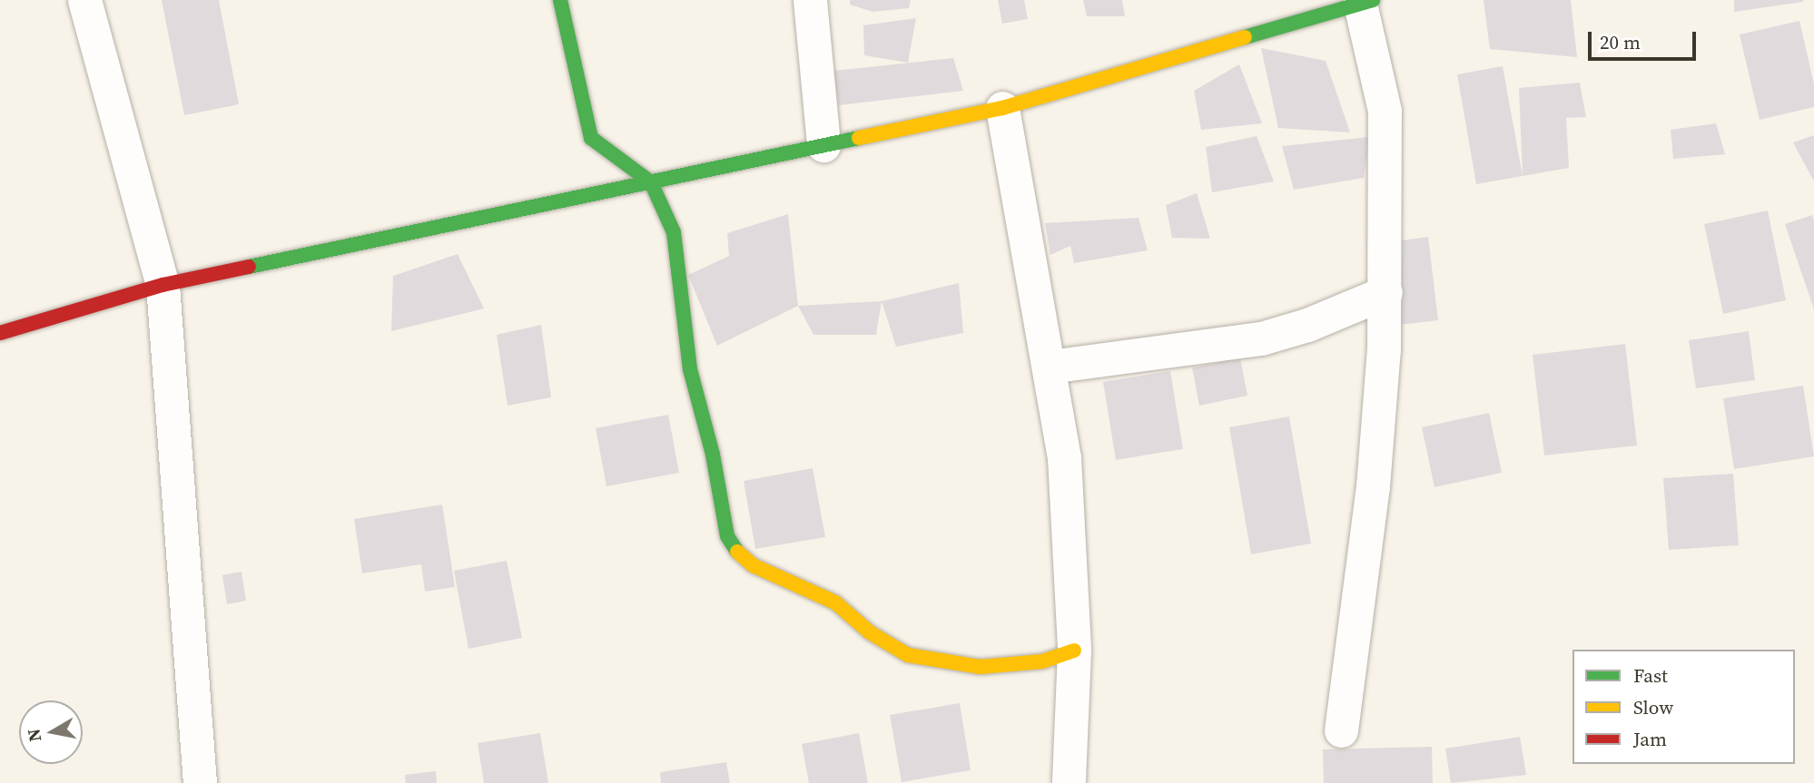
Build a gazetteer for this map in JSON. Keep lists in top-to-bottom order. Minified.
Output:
{"legend":["Fast","Slow","Jam"],"scale_bar":"20 m","north":"left"}
